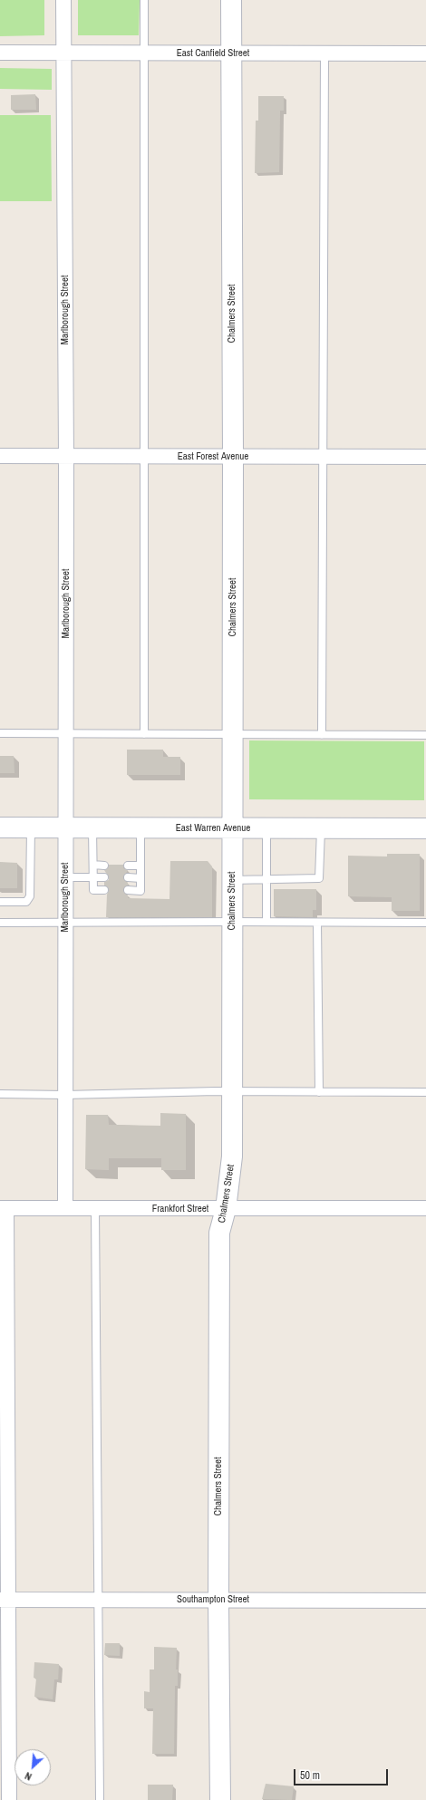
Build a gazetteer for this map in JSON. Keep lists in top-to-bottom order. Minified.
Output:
{"streets":{"street":["East Canfield Street","Marlborough Street","Chalmers Street","East Forest Avenue","East Warren Avenue","Frankfort Street","Southampton Street"]},"crossings":[["East Canfield Street","Marlborough Street"],["East Canfield Street","Chalmers Street"],["Marlborough Street","East Forest Avenue"],["Marlborough Street","East Warren Avenue"],["Marlborough Street","Frankfort Street"],["Chalmers Street","East Forest Avenue"],["Chalmers Street","East Warren Avenue"],["Chalmers Street","Frankfort Street"],["Chalmers Street","Southampton Street"]],"scale_bar":"50 m","north":"bottom left"}
